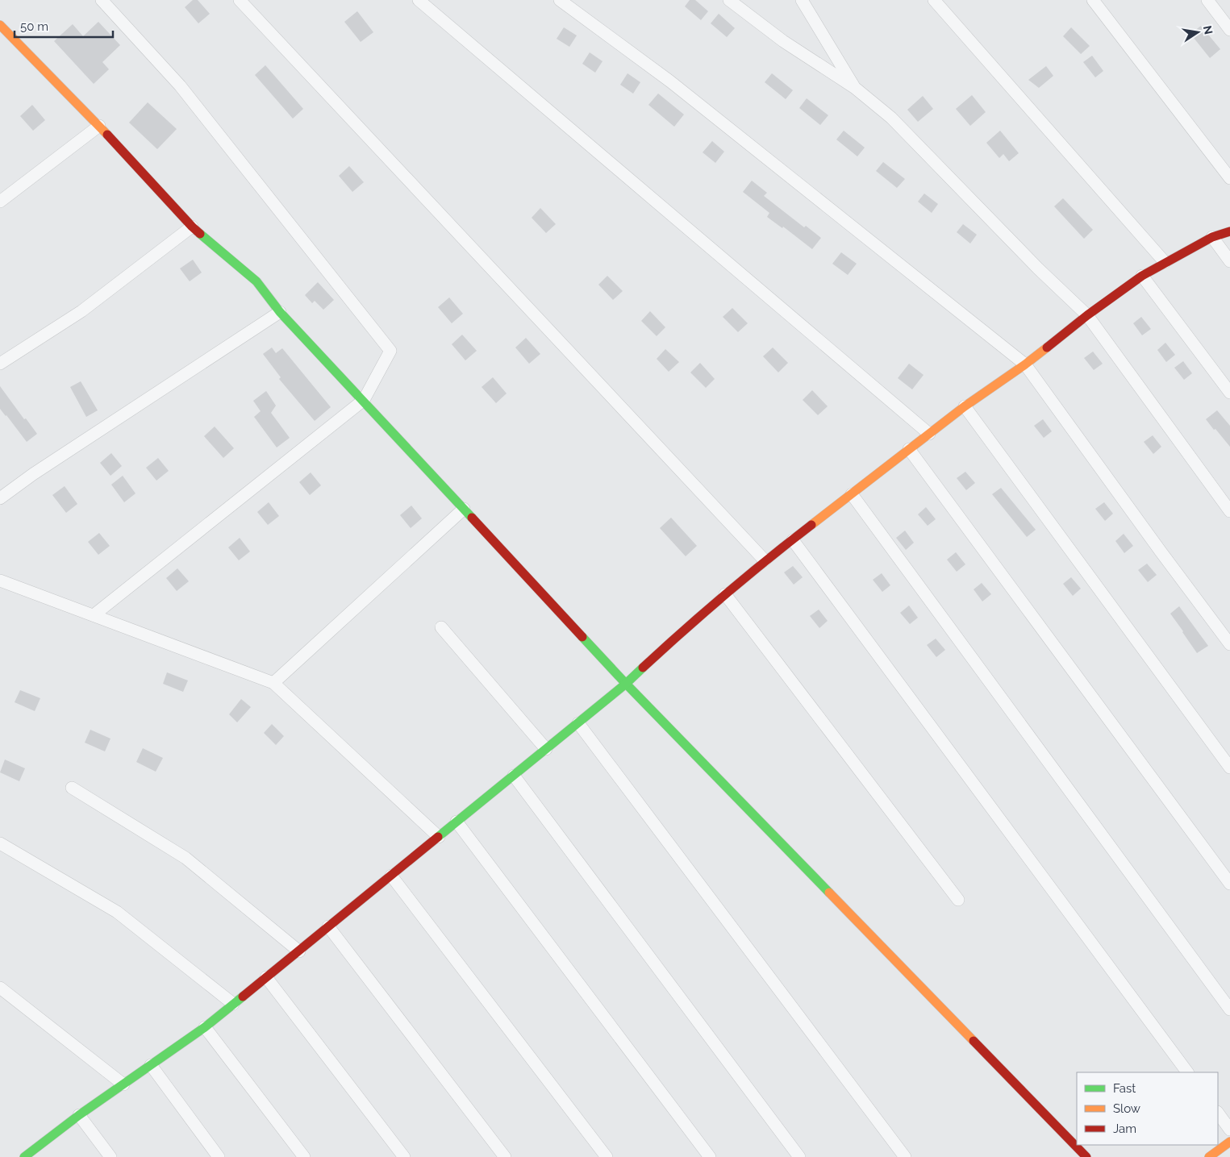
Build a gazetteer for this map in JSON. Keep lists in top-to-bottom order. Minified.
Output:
{"legend":["Fast","Slow","Jam"],"scale_bar":"50 m","north":"right"}
